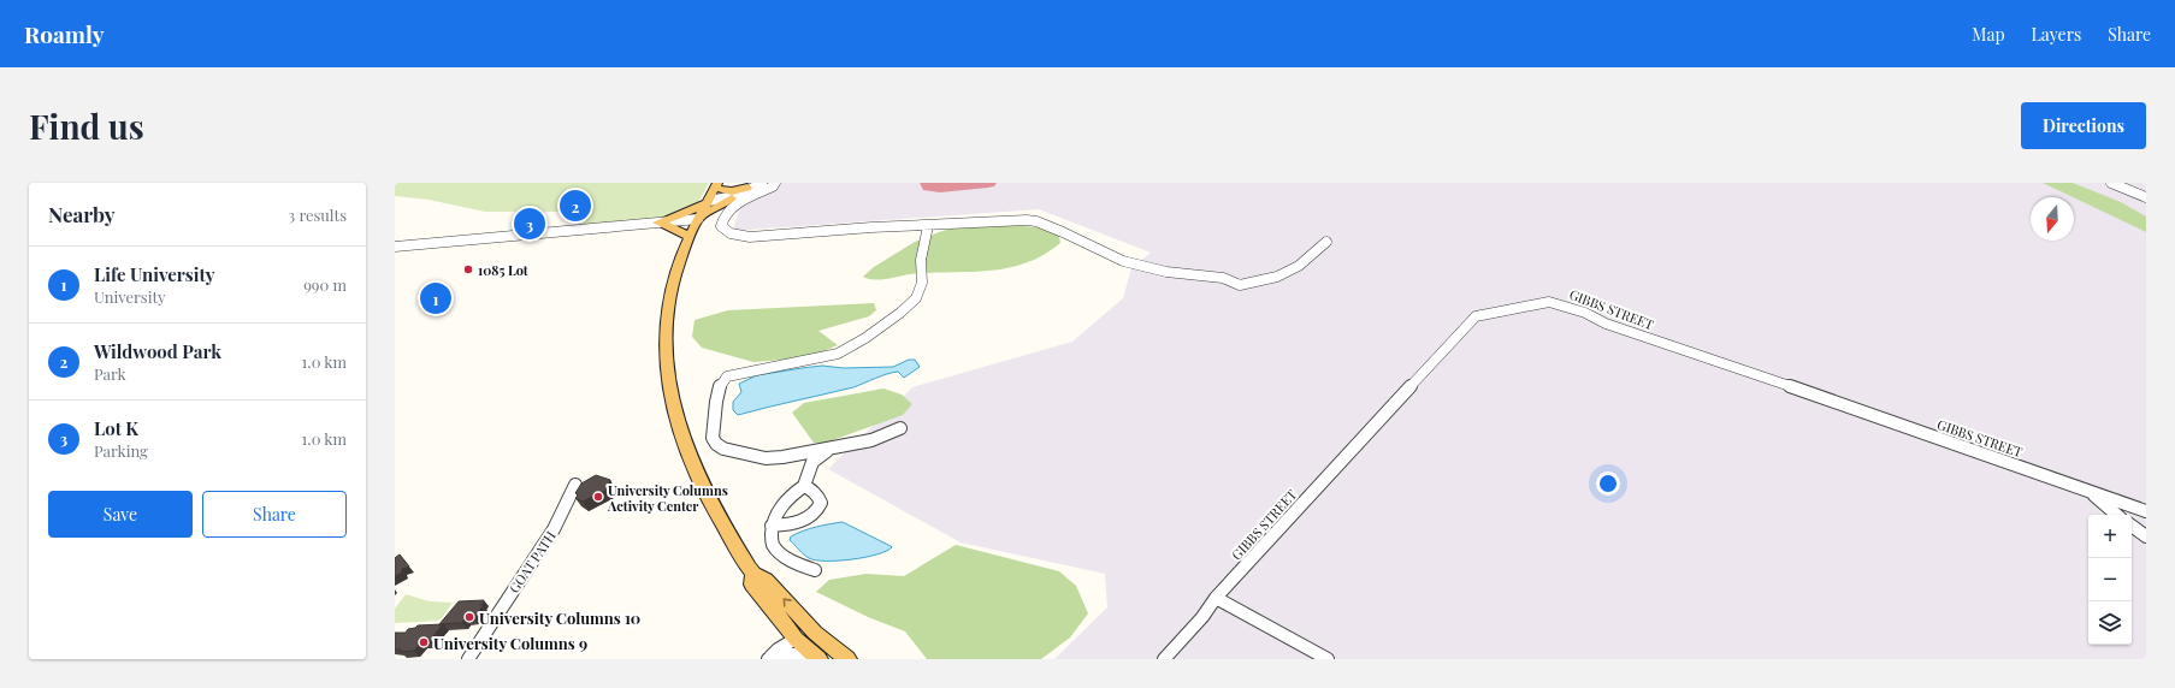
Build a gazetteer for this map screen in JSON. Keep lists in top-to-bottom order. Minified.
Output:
{"streets":{"street":["GIBBS STREET","GOAT PATH"]},"places":["1085 Lot","University Columns Activity Center","University Columns 10","University Columns 9"],"north":"bottom","page":{"header":"Roamly","nav":["Map","Layers","Share"],"buttons":["Directions",["Save","Share"]],"title":"Find us","heading":["Nearby","3 results"],"pins":["2","3","1"],"list":[{"mark":"1","name":"Life University","note":"University","value":"990 m"},{"mark":"2","name":"Wildwood Park","note":"Park","value":"1.0 km"},{"mark":"3","name":"Lot K","note":"Parking","value":"1.0 km"}],"map_buttons":["+","−"]}}
